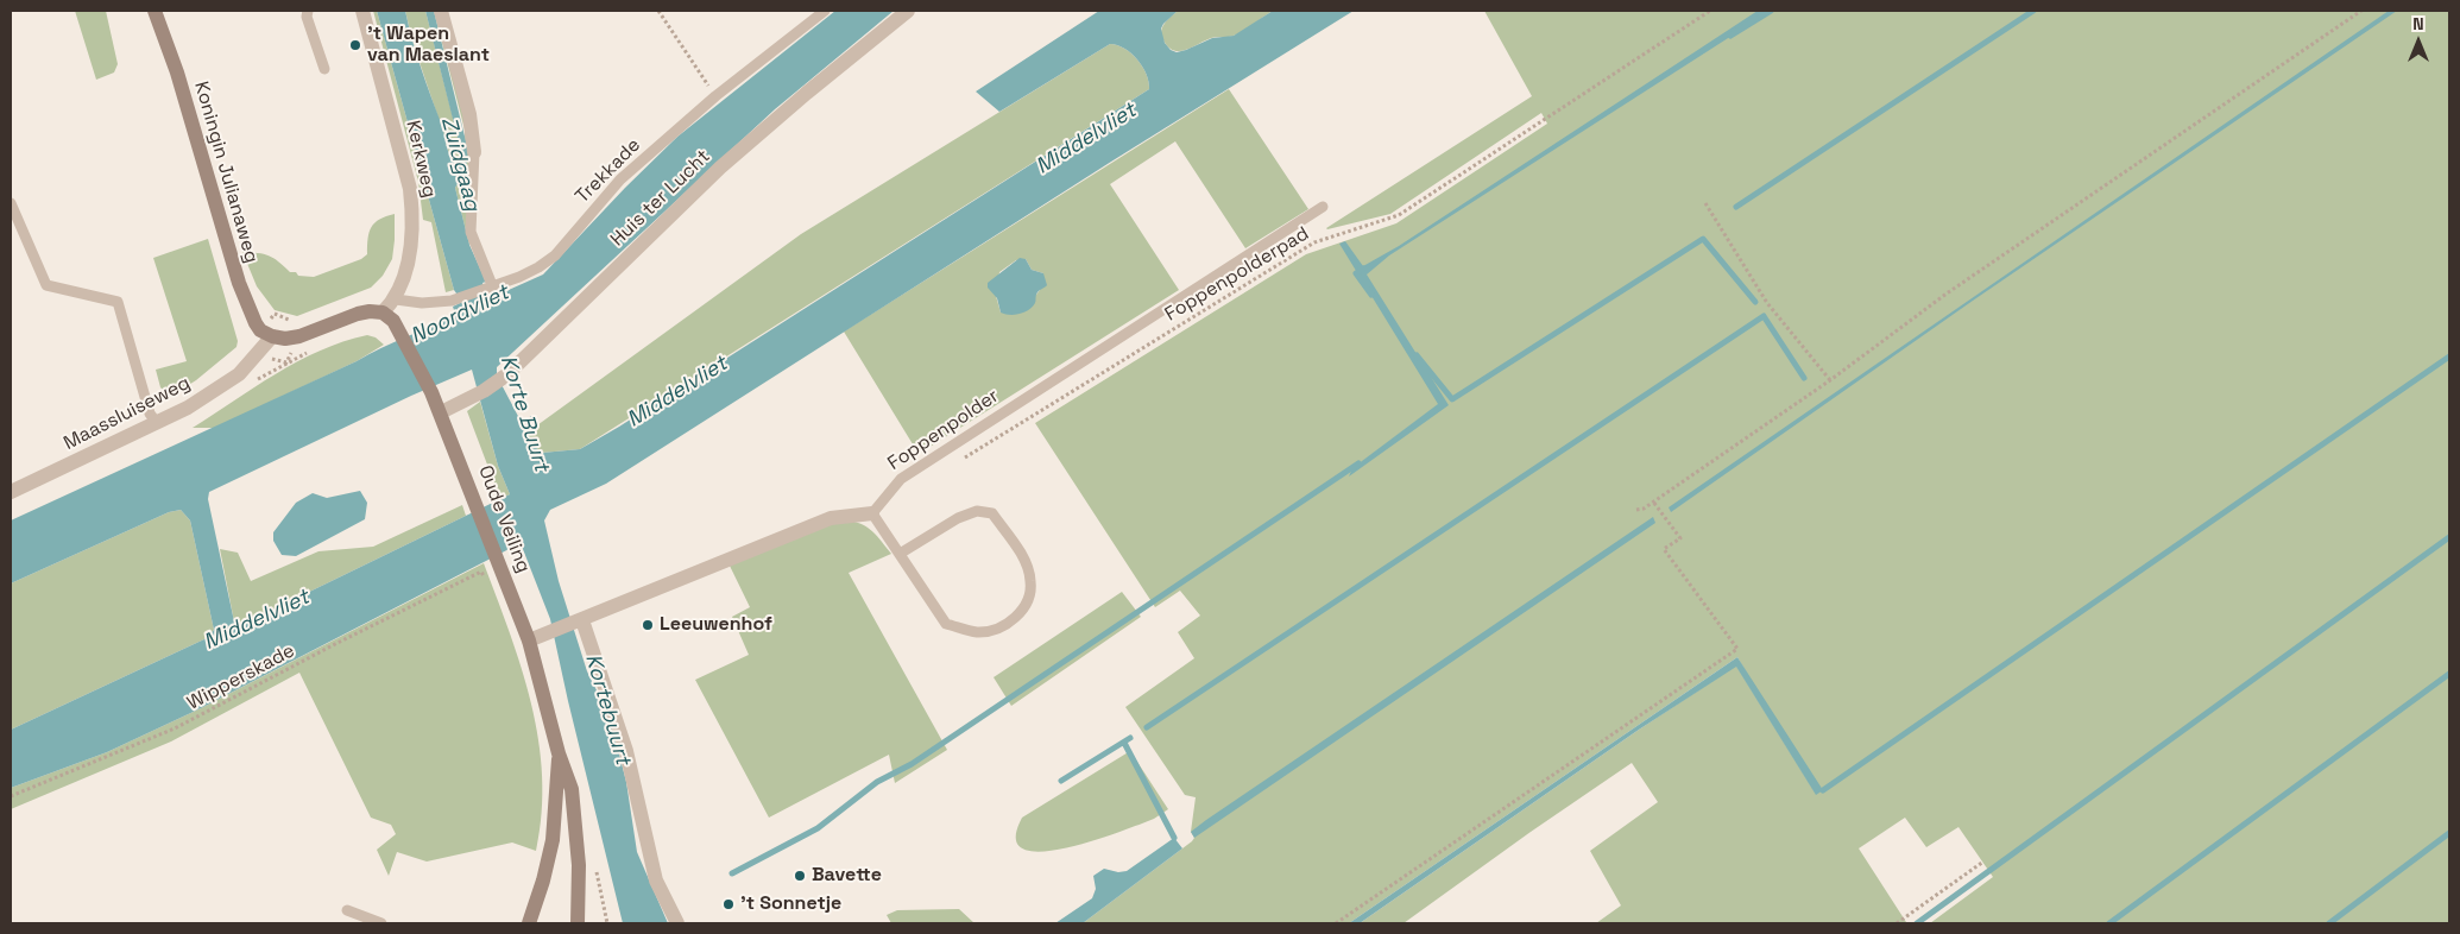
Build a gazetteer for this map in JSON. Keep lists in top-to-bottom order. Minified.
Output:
{"streets":{"main road":["Koningin Julianaweg","Oude Veiling"],"street":["Kerkweg","Huis ter Lucht","Maassluiseweg"],"lane":["Trekkade","Foppenpolder"],"path":["Foppenpolderpad","Wipperskade"]},"crossings":[["Kerkweg","Trekkade"],["Kerkweg","Oude Veiling"],["Koningin Julianaweg","Maassluiseweg"],["Huis ter Lucht","Oude Veiling"]],"water":["Middelvliet","Zuidgaag","Noordvliet","Korte Buurt","Kortebuurt"],"places":["'t Wapen van Maeslant","Leeuwenhof","Bavette","'t Sonnetje"],"north":"top"}
